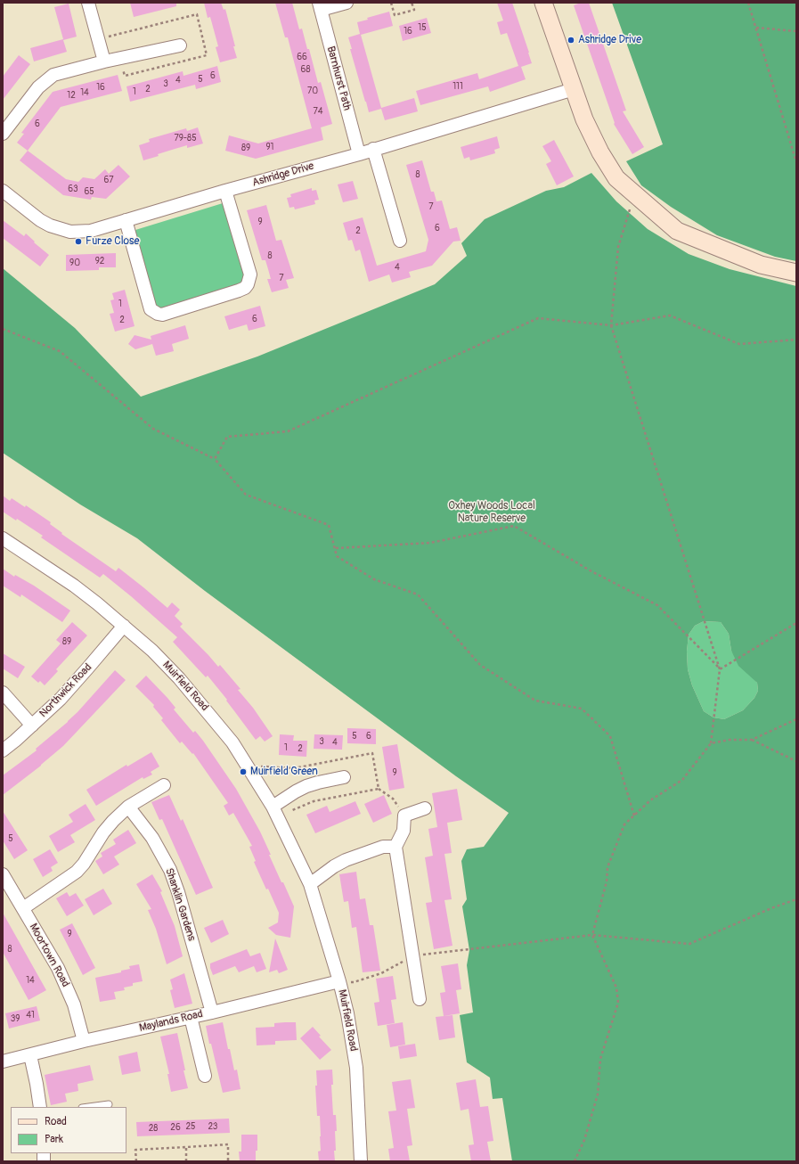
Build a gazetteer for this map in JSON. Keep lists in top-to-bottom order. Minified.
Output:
{"streets":{"street":["Barnhurst Path","Ashridge Drive","Muirfield Road","Northwick Road","Shanklin Gardens","Moortown Road","Maylands Road"]},"crossings":[["Barnhurst Path","Ashridge Drive"],["Muirfield Road","Northwick Road"],["Muirfield Road","Maylands Road"],["Shanklin Gardens","Maylands Road"],["Moortown Road","Maylands Road"]],"parks":["Oxhey Woods Local Nature Reserve"],"places":["Ashridge Drive","Furze Close","Muirfield Green"],"house_numbers":["15","16","66","68","6","5","4","3","111","16","2","70","1","14","12","74","6","79-85","91","89","8","67","63","65","7","9","6","2","8","92","90","4","7","1","6","2","89","5","6","3","4","1","2","9","5","9","8","14","41","39","25","23","26","28"],"legend":["Road","Park"]}
